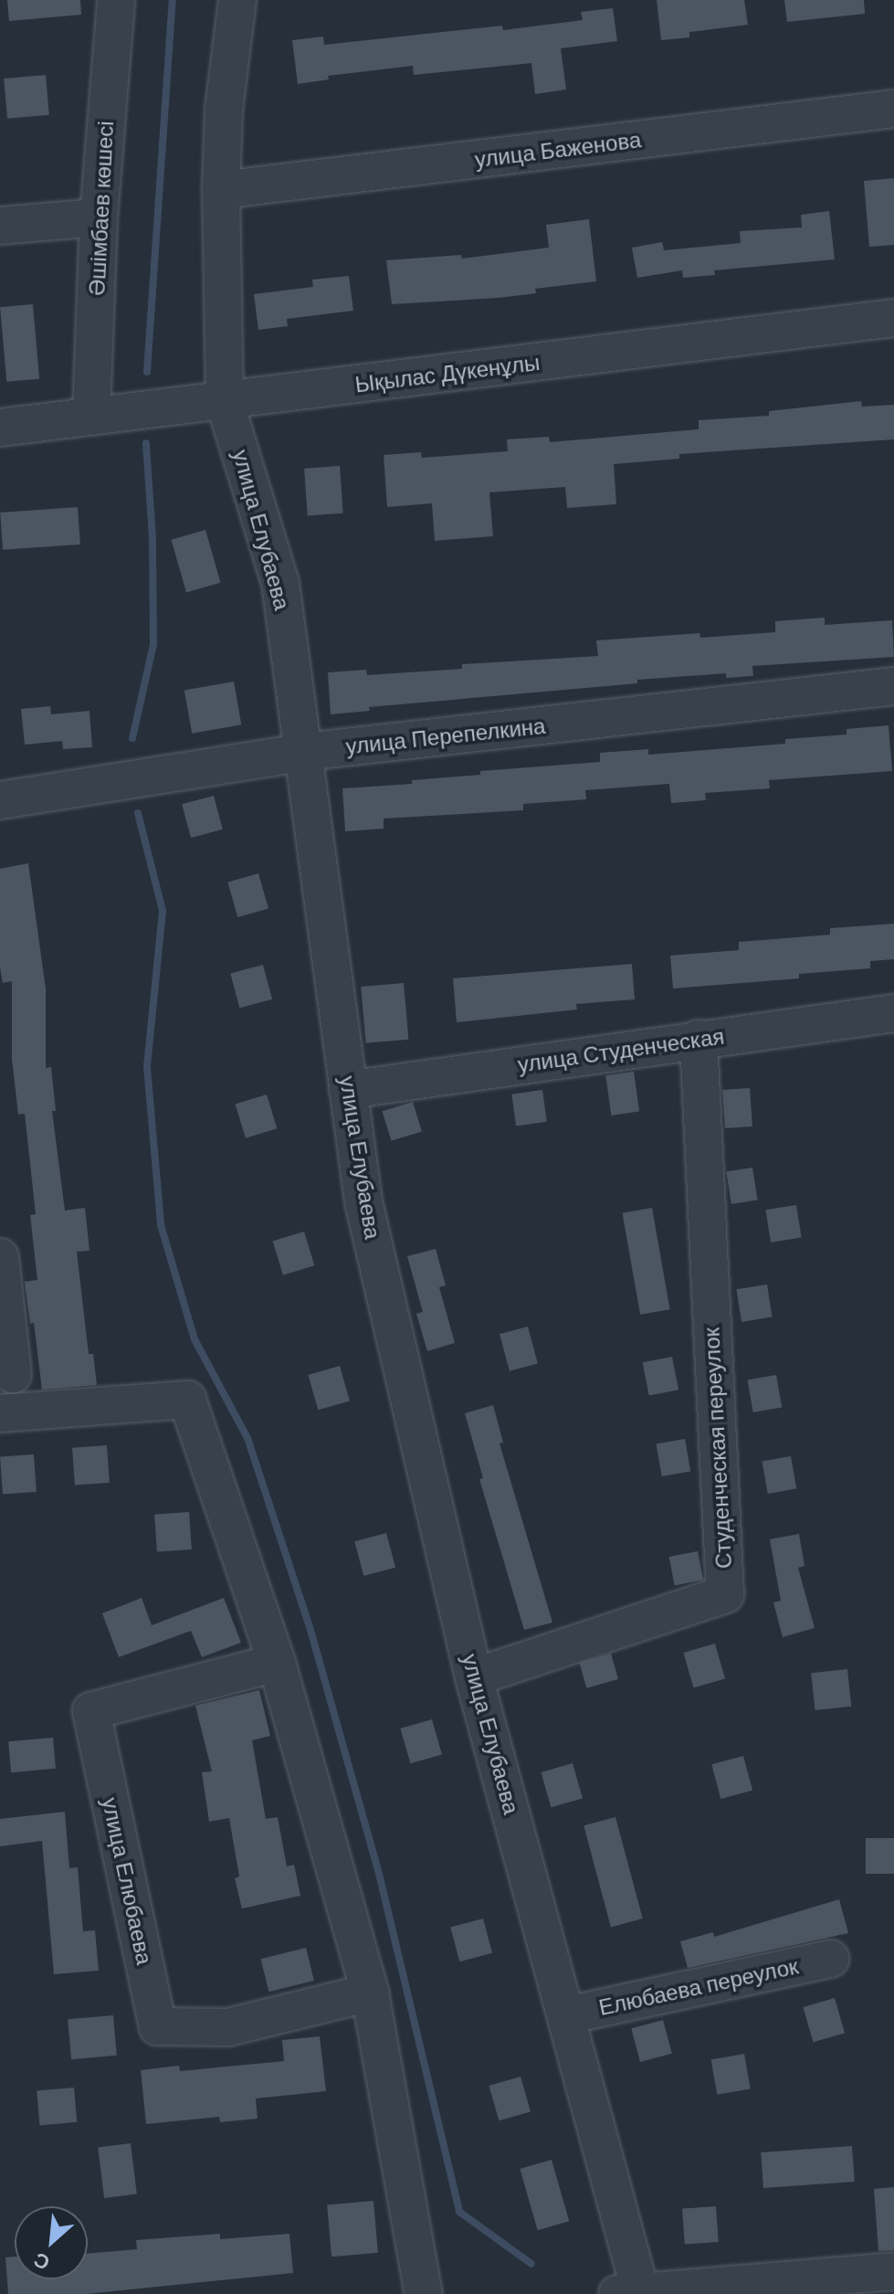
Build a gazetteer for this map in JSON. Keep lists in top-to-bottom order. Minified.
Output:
{"streets":{"street":["улица Баженова","Әшімбаев көшесі","Ықылас Дүкенұлы","улица Елубаева","улица Перепелкина","улица Студенческая","Студенческая переулок","улица Елюбаева","Елюбаева переулок"]},"crossings":[["улица Баженова","улица Елубаева"],["Әшімбаев көшесі","Ықылас Дүкенұлы"],["Ықылас Дүкенұлы","улица Елубаева"],["улица Елубаева","улица Перепелкина"],["улица Елубаева","улица Студенческая"],["улица Елубаева","Студенческая переулок"],["улица Елубаева","Елюбаева переулок"],["улица Студенческая","Студенческая переулок"]],"north":"bottom left"}
